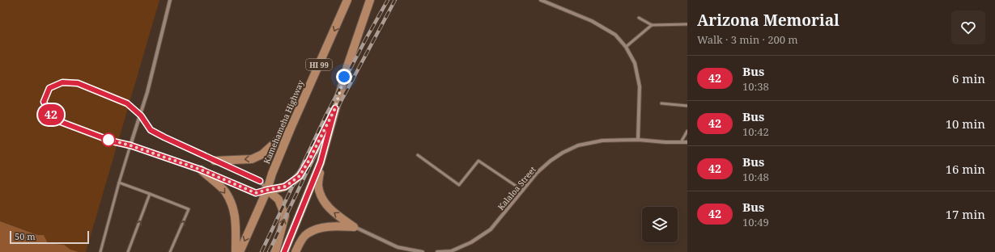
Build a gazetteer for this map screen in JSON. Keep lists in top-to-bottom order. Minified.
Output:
{"streets":{"main road":["HI 99","Kamehameha Highway"],"street":["Kalaloa Street"]},"lines":["bus line 42"],"scale_bar":"50 m","page":{"on_map":"42","heading":["Arizona Memorial","Walk · 3 min · 200 m"],"list":[{"mark":"42","name":"Bus","note":"10:38","value":"6 min"},{"mark":"42","name":"Bus","note":"10:42","value":"10 min"},{"mark":"42","name":"Bus","note":"10:48","value":"16 min"},{"mark":"42","name":"Bus","note":"10:49","value":"17 min"}],"scale":"50 m"}}
